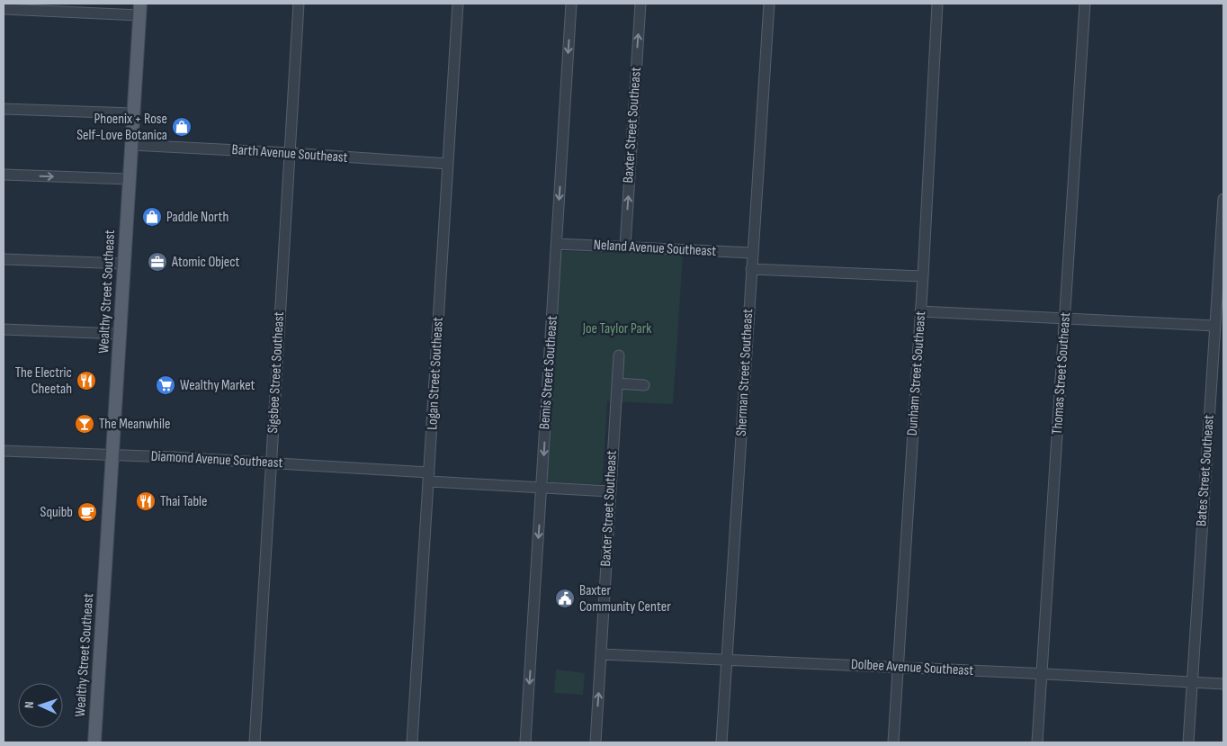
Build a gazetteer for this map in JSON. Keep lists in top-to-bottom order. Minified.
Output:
{"streets":{"main road":["Wealthy Street Southeast"],"street":["Baxter Street Southeast","Barth Avenue Southeast","Neland Avenue Southeast","Sigsbee Street Southeast","Bemis Street Southeast","Sherman Street Southeast","Logan Street Southeast","Dunham Street Southeast","Thomas Street Southeast","Diamond Avenue Southeast","Bates Street Southeast","Dolbee Avenue Southeast"]},"crossings":[["Baxter Street Southeast","Neland Avenue Southeast"],["Baxter Street Southeast","Diamond Avenue Southeast"],["Baxter Street Southeast","Dolbee Avenue Southeast"],["Barth Avenue Southeast","Wealthy Street Southeast"],["Barth Avenue Southeast","Sigsbee Street Southeast"],["Barth Avenue Southeast","Logan Street Southeast"],["Neland Avenue Southeast","Bemis Street Southeast"],["Neland Avenue Southeast","Sherman Street Southeast"],["Wealthy Street Southeast","Diamond Avenue Southeast"],["Sigsbee Street Southeast","Diamond Avenue Southeast"],["Bemis Street Southeast","Diamond Avenue Southeast"],["Sherman Street Southeast","Dolbee Avenue Southeast"],["Logan Street Southeast","Diamond Avenue Southeast"],["Dunham Street Southeast","Dolbee Avenue Southeast"],["Thomas Street Southeast","Dolbee Avenue Southeast"],["Bates Street Southeast","Dolbee Avenue Southeast"]],"one_way":["Baxter Street Southeast","Bemis Street Southeast"],"parks":["Joe Taylor Park"],"places":{"shop":["Phoenix + Rose Self-Love Botanica","Paddle North"],"office":["Atomic Object"],"restaurant":["The Electric Cheetah","Thai Table"],"supermarket":["Wealthy Market"],"bar":["The Meanwhile"],"cafe":["Squibb"],"public building":["Baxter Community Center"]},"north":"left"}
